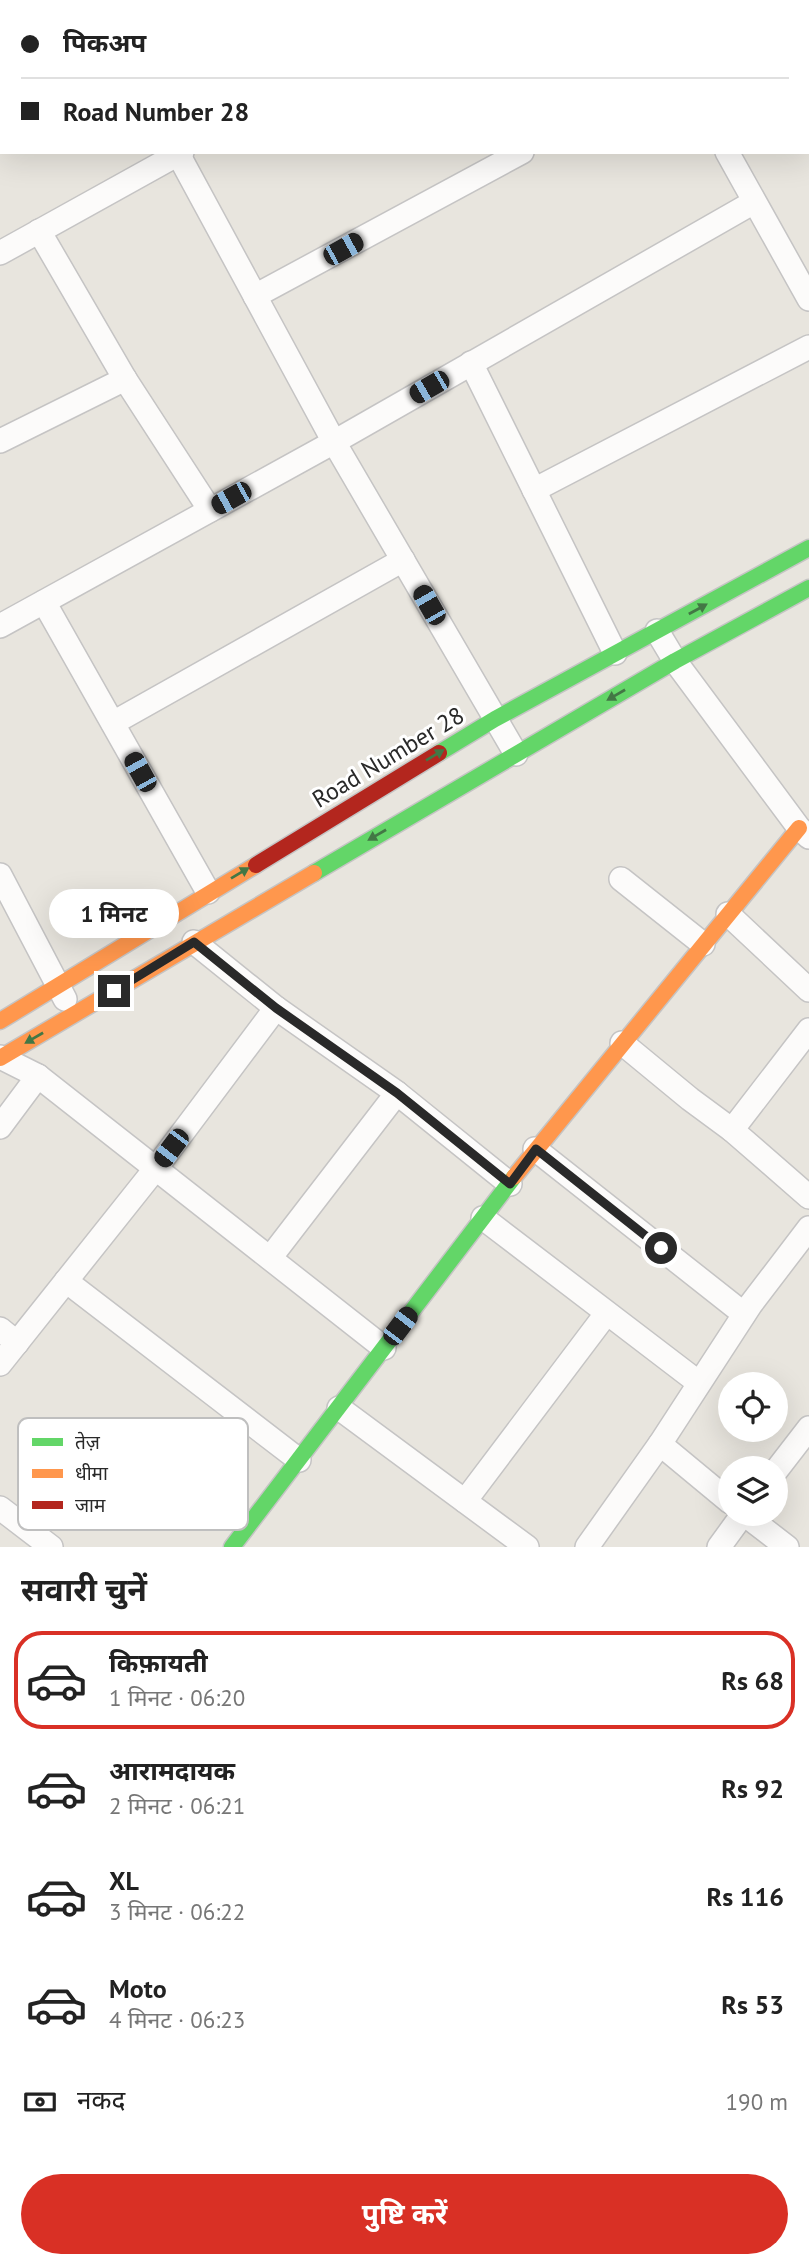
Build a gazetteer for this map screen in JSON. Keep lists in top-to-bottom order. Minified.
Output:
{"streets":{"street":["Road Number 28"]},"legend":["तेज़","धीमा","जाम"],"page":{"banner":["पिकअप","Road Number 28"],"bubble":"1 मिनट","heading":"सवारी चुनें","list":[{"name":"किफ़ायती","note":"1 मिनट · 06:20","value":"Rs 68"},{"name":"आरामदायक","note":"2 मिनट · 06:21","value":"Rs 92"},{"name":"XL","note":"3 मिनट · 06:22","value":"Rs 116"},{"name":"Moto","note":"4 मिनट · 06:23","value":"Rs 53"}],"pay":["नकद","190 m"],"buttons":"पुष्टि करें"}}
